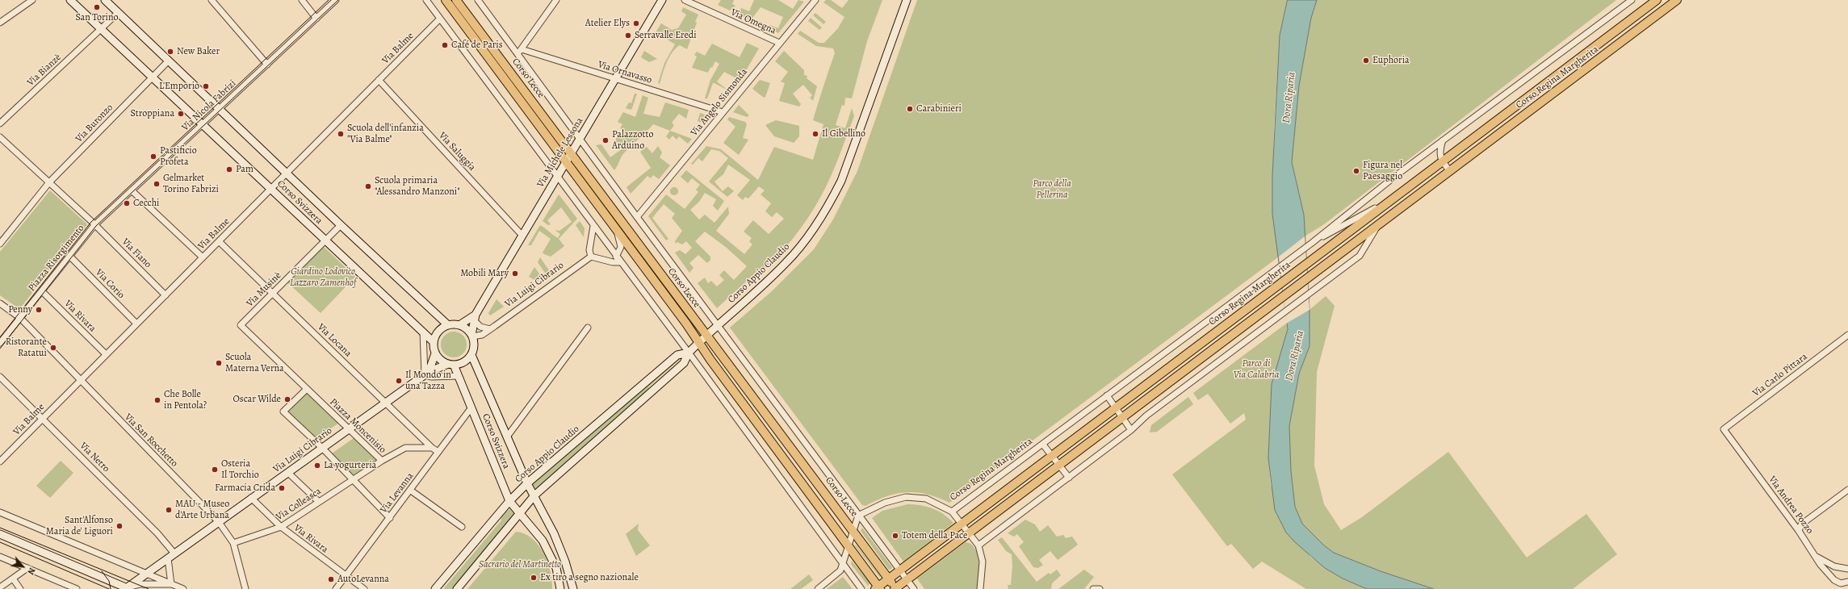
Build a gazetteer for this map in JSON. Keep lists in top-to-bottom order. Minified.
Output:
{"streets":{"main road":["Corso Regina Margherita","Corso Lecce"],"street":["Via Omegna","Via Balme","Via Bianzè","Via Ornavasso","Via Angelo Sismonda","Via Nicola Fabrizi","Via Buronzo","Via Saluggia","Via Michele Lessona","Corso Svizzera","Via Fiano","Piazza Risorgimento","Corso Appio Claudio","Via Corio","Via Luigi Cibrario","Via Musinè","Via Rivara","Via Locana","Via Carlo Pittara","Piazza Moncenisio","Via San Rocchetto","Via Netro","Via Levanna","Via Colleasca","Via Andrea Pozzo"]},"crossings":[["Via Omegna","Via Angelo Sismonda"],["Via Balme","Via Saluggia"],["Via Balme","Corso Svizzera"],["Via Balme","Via Fiano"],["Via Balme","Via Corio"],["Via Balme","Via Rivara"],["Via Balme","Via Locana"],["Via Balme","Via San Rocchetto"],["Via Balme","Via Netro"],["Via Bianzè","Corso Svizzera"],["Via Ornavasso","Via Angelo Sismonda"],["Via Ornavasso","Via Michele Lessona"],["Corso Regina Margherita","Corso Lecce"],["Corso Lecce","Via Angelo Sismonda"],["Corso Lecce","Via Michele Lessona"],["Corso Lecce","Corso Appio Claudio"],["Via Nicola Fabrizi","Corso Svizzera"],["Via Nicola Fabrizi","Via Fiano"],["Via Nicola Fabrizi","Piazza Risorgimento"],["Via Buronzo","Corso Svizzera"],["Via Buronzo","Piazza Risorgimento"],["Via Saluggia","Via Michele Lessona"],["Via Michele Lessona","Corso Svizzera"],["Via Michele Lessona","Via Luigi Cibrario"],["Corso Svizzera","Corso Appio Claudio"],["Corso Svizzera","Via Luigi Cibrario"],["Corso Svizzera","Via Musinè"],["Corso Svizzera","Via Levanna"],["Via Fiano","Piazza Risorgimento"],["Piazza Risorgimento","Via Corio"],["Piazza Risorgimento","Via Rivara"],["Piazza Risorgimento","Via San Rocchetto"],["Via Luigi Cibrario","Via Rivara"],["Via Luigi Cibrario","Via Locana"],["Via Luigi Cibrario","Piazza Moncenisio"],["Via Luigi Cibrario","Via San Rocchetto"],["Via Luigi Cibrario","Via Netro"],["Via Musinè","Via Locana"],["Via Musinè","Piazza Moncenisio"],["Via Rivara","Via Levanna"],["Via Rivara","Via Colleasca"],["Via Locana","Via Levanna"],["Via Carlo Pittara","Via Andrea Pozzo"],["Piazza Moncenisio","Via Colleasca"],["Via San Rocchetto","Via Colleasca"]],"water":["Dora Riparia"],"parks":["Parco della Pellerina","Giardino Lodovico Lazzaro Zamenhof","Parco di Via Calabria","Sacrario del Martinetto"],"places":["San Torino","Atelier Elys","Serravalle Eredi","Café de Paris","New Baker","Euphoria","L'Emporio","Carabinieri","Stroppiana","Scuola dell'infanzia \"Via Balme\"","Il Gibellino","Palazzotto Arduino","Pastificio Profeta","Pam","Figura nel Paesaggio","Gelmarket Torino Fabrizi","Scuola primaria \"Alessandro Manzoni\"","Cecchi","Mobili Mary","Penny","Ristorante Ratatui","Scuola Materna Verna","Il Mondo in una Tazza","Oscar Wilde","Che Bolle in Pentola?","La yogurteria","Osteria Il Torchio","Farmacia Crida","MAU - Museo d'Arte Urbana","Sant'Alfonso Maria de' Liguori","Totem della Pace","Ex tiro a segno nazionale","AutoLevanna"],"north":"bottom right"}
